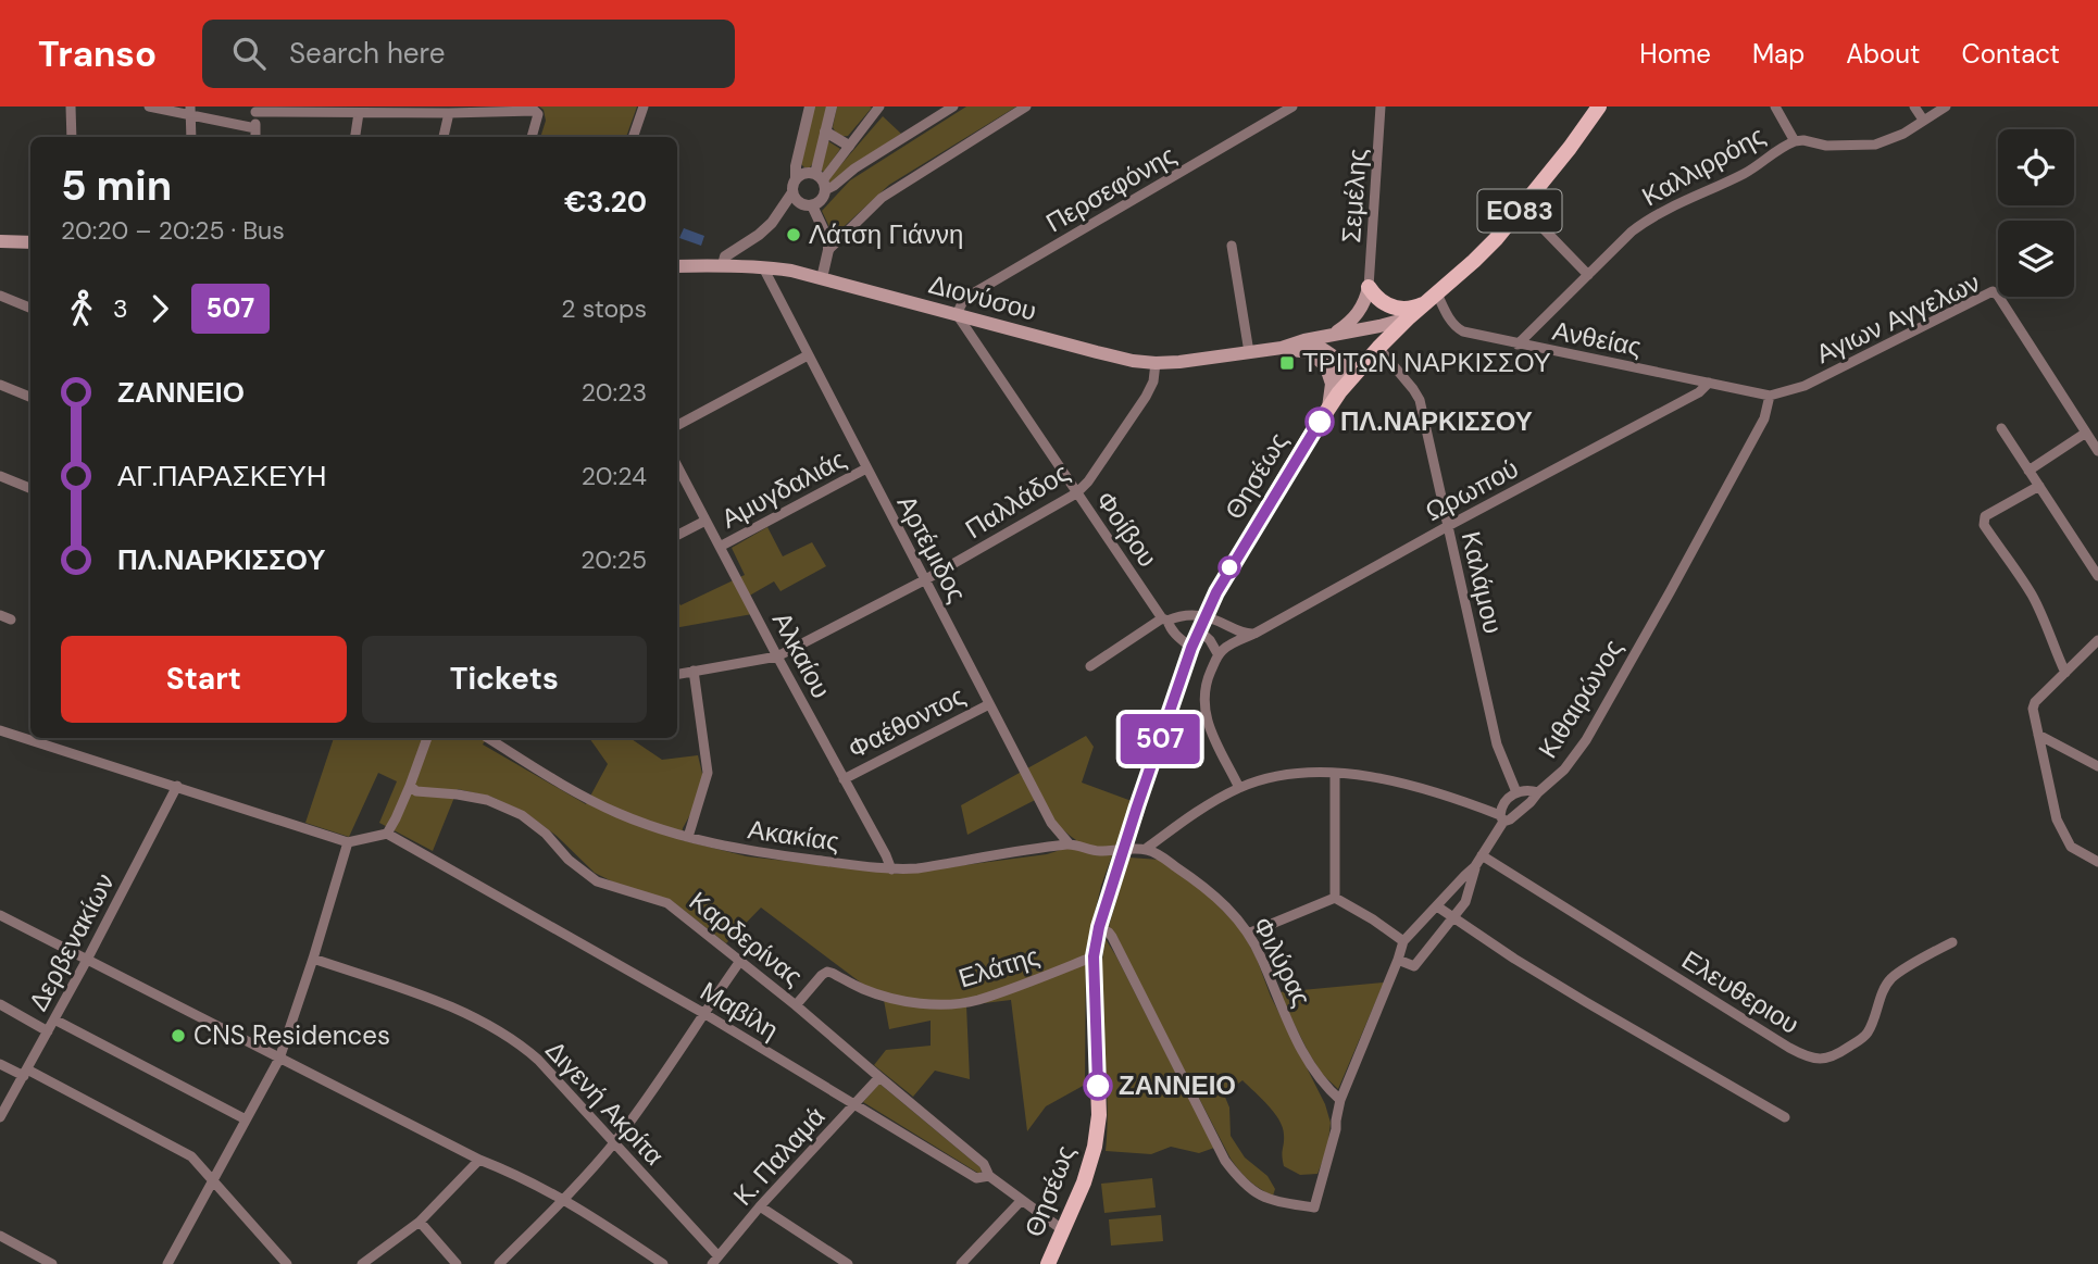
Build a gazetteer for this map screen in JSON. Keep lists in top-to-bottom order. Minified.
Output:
{"streets":{"main road":["ΕΟ83","Διονύσου","Θησέως"],"street":["Καλλιρρόης","Περσεφόνης","Σεμέλης","Αγιων Αγγελων","Ανθείας","Αμυγδαλιάς","Ωρωπού","Παλλάδος","Φοίβου","Αρτέμιδος","Καλάμου","Αλκαίου","Κιθαιρώνος","Φαέθοντος","Ακακίας","Καρδερίνας","Δερβενακίων","Φιλύρας","Ελάτης","Ελευθεριου","Μαβίλη","Διγενή Ακρίτα","Κ. Παλαμά"]},"crossings":[["Καλλιρρόης","Ανθείας"],["Περσεφόνης","Διονύσου"],["Περσεφόνης","Φοίβου"],["Διονύσου","Θησέως"],["Διονύσου","Παλλάδος"],["Διονύσου","Φοίβου"],["Διονύσου","Αρτέμιδος"],["Αγιων Αγγελων","Ανθείας"],["Αγιων Αγγελων","Κιθαιρώνος"],["Ανθείας","Θησέως"],["Ανθείας","Ωρωπού"],["Ανθείας","Κιθαιρώνος"],["Θησέως","Φοίβου"],["Θησέως","Καλάμου"],["Θησέως","Κιθαιρώνος"],["Θησέως","Ακακίας"],["Θησέως","Ελάτης"],["Θησέως","Μαβίλη"],["Αμυγδαλιάς","Αρτέμιδος"],["Αμυγδαλιάς","Αλκαίου"],["Ωρωπού","Καλάμου"],["Παλλάδος","Φοίβου"],["Παλλάδος","Αρτέμιδος"],["Παλλάδος","Αλκαίου"],["Αρτέμιδος","Φαέθοντος"],["Αρτέμιδος","Ακακίας"],["Αλκαίου","Φαέθοντος"],["Αλκαίου","Ακακίας"],["Κιθαιρώνος","Φιλύρας"],["Κιθαιρώνος","Ελευθεριου"],["Καρδερίνας","Ελάτης"],["Καρδερίνας","Μαβίλη"],["Καρδερίνας","Κ. Παλαμά"],["Μαβίλη","Κ. Παλαμά"],["Διγενή Ακρίτα","Κ. Παλαμά"]],"places":{"other":["Λάτση Γιάννη","ΠΛ.ΝΑΡΚΙΣΣΟΥ","CNS Residences","ΖΑΝΝΕΙΟ"],"transit":["ΤΡΙΤΩΝ ΝΑΡΚΙΣΣΟΥ"]},"lines":["bus line 507"],"page":{"header":"Transo","search":"Search here","nav":["Home","Map","About","Contact"],"on_map":"507","heading":["5 min","20:20 – 20:25 · Bus","€3.20"],"legs":["3","507","2 stops"],"list":[{"name":"ΖΑΝΝΕΙΟ","value":"20:23"},{"name":"ΑΓ.ΠΑΡΑΣΚΕΥΗ","value":"20:24"},{"name":"ΠΛ.ΝΑΡΚΙΣΣΟΥ","value":"20:25"}],"buttons":["Start","Tickets"]}}
